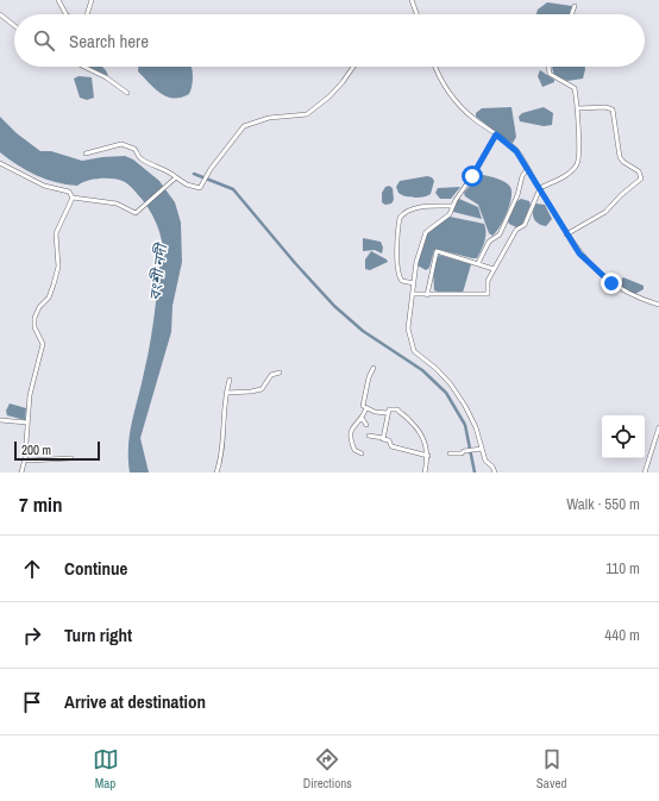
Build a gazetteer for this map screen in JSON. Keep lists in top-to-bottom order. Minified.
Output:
{"water":["বংশী নদী"],"scale_bar":"200 m","page":{"search":"Search here","scale":"200 m","heading":["7 min","Walk · 550 m"],"list":[["Continue","110 m"],["Turn right","440 m"],"Arrive at destination"],"nav":["Map","Directions","Saved"]}}
